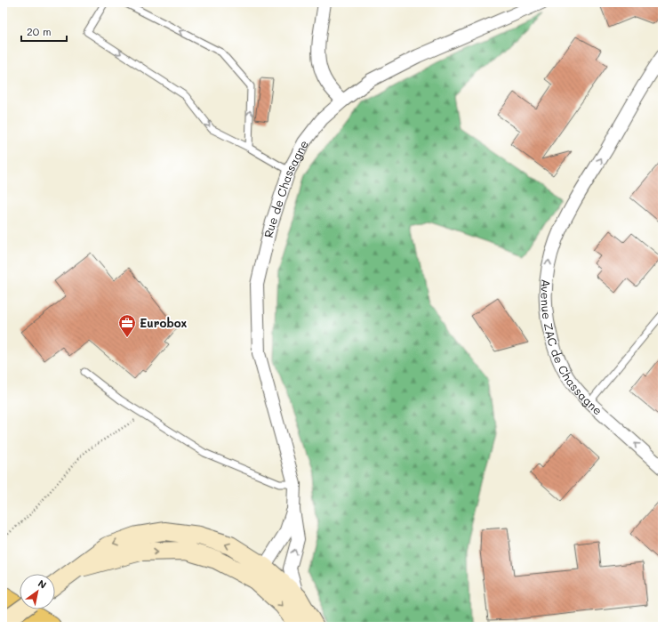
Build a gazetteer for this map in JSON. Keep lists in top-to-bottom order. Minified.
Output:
{"streets":{"street":["Rue de Chassagne","Avenue ZAC de Chassagne"]},"one_way":["Avenue ZAC de Chassagne"],"places":{"office":["Eurobox"]},"scale_bar":"20 m","north":"top right"}
